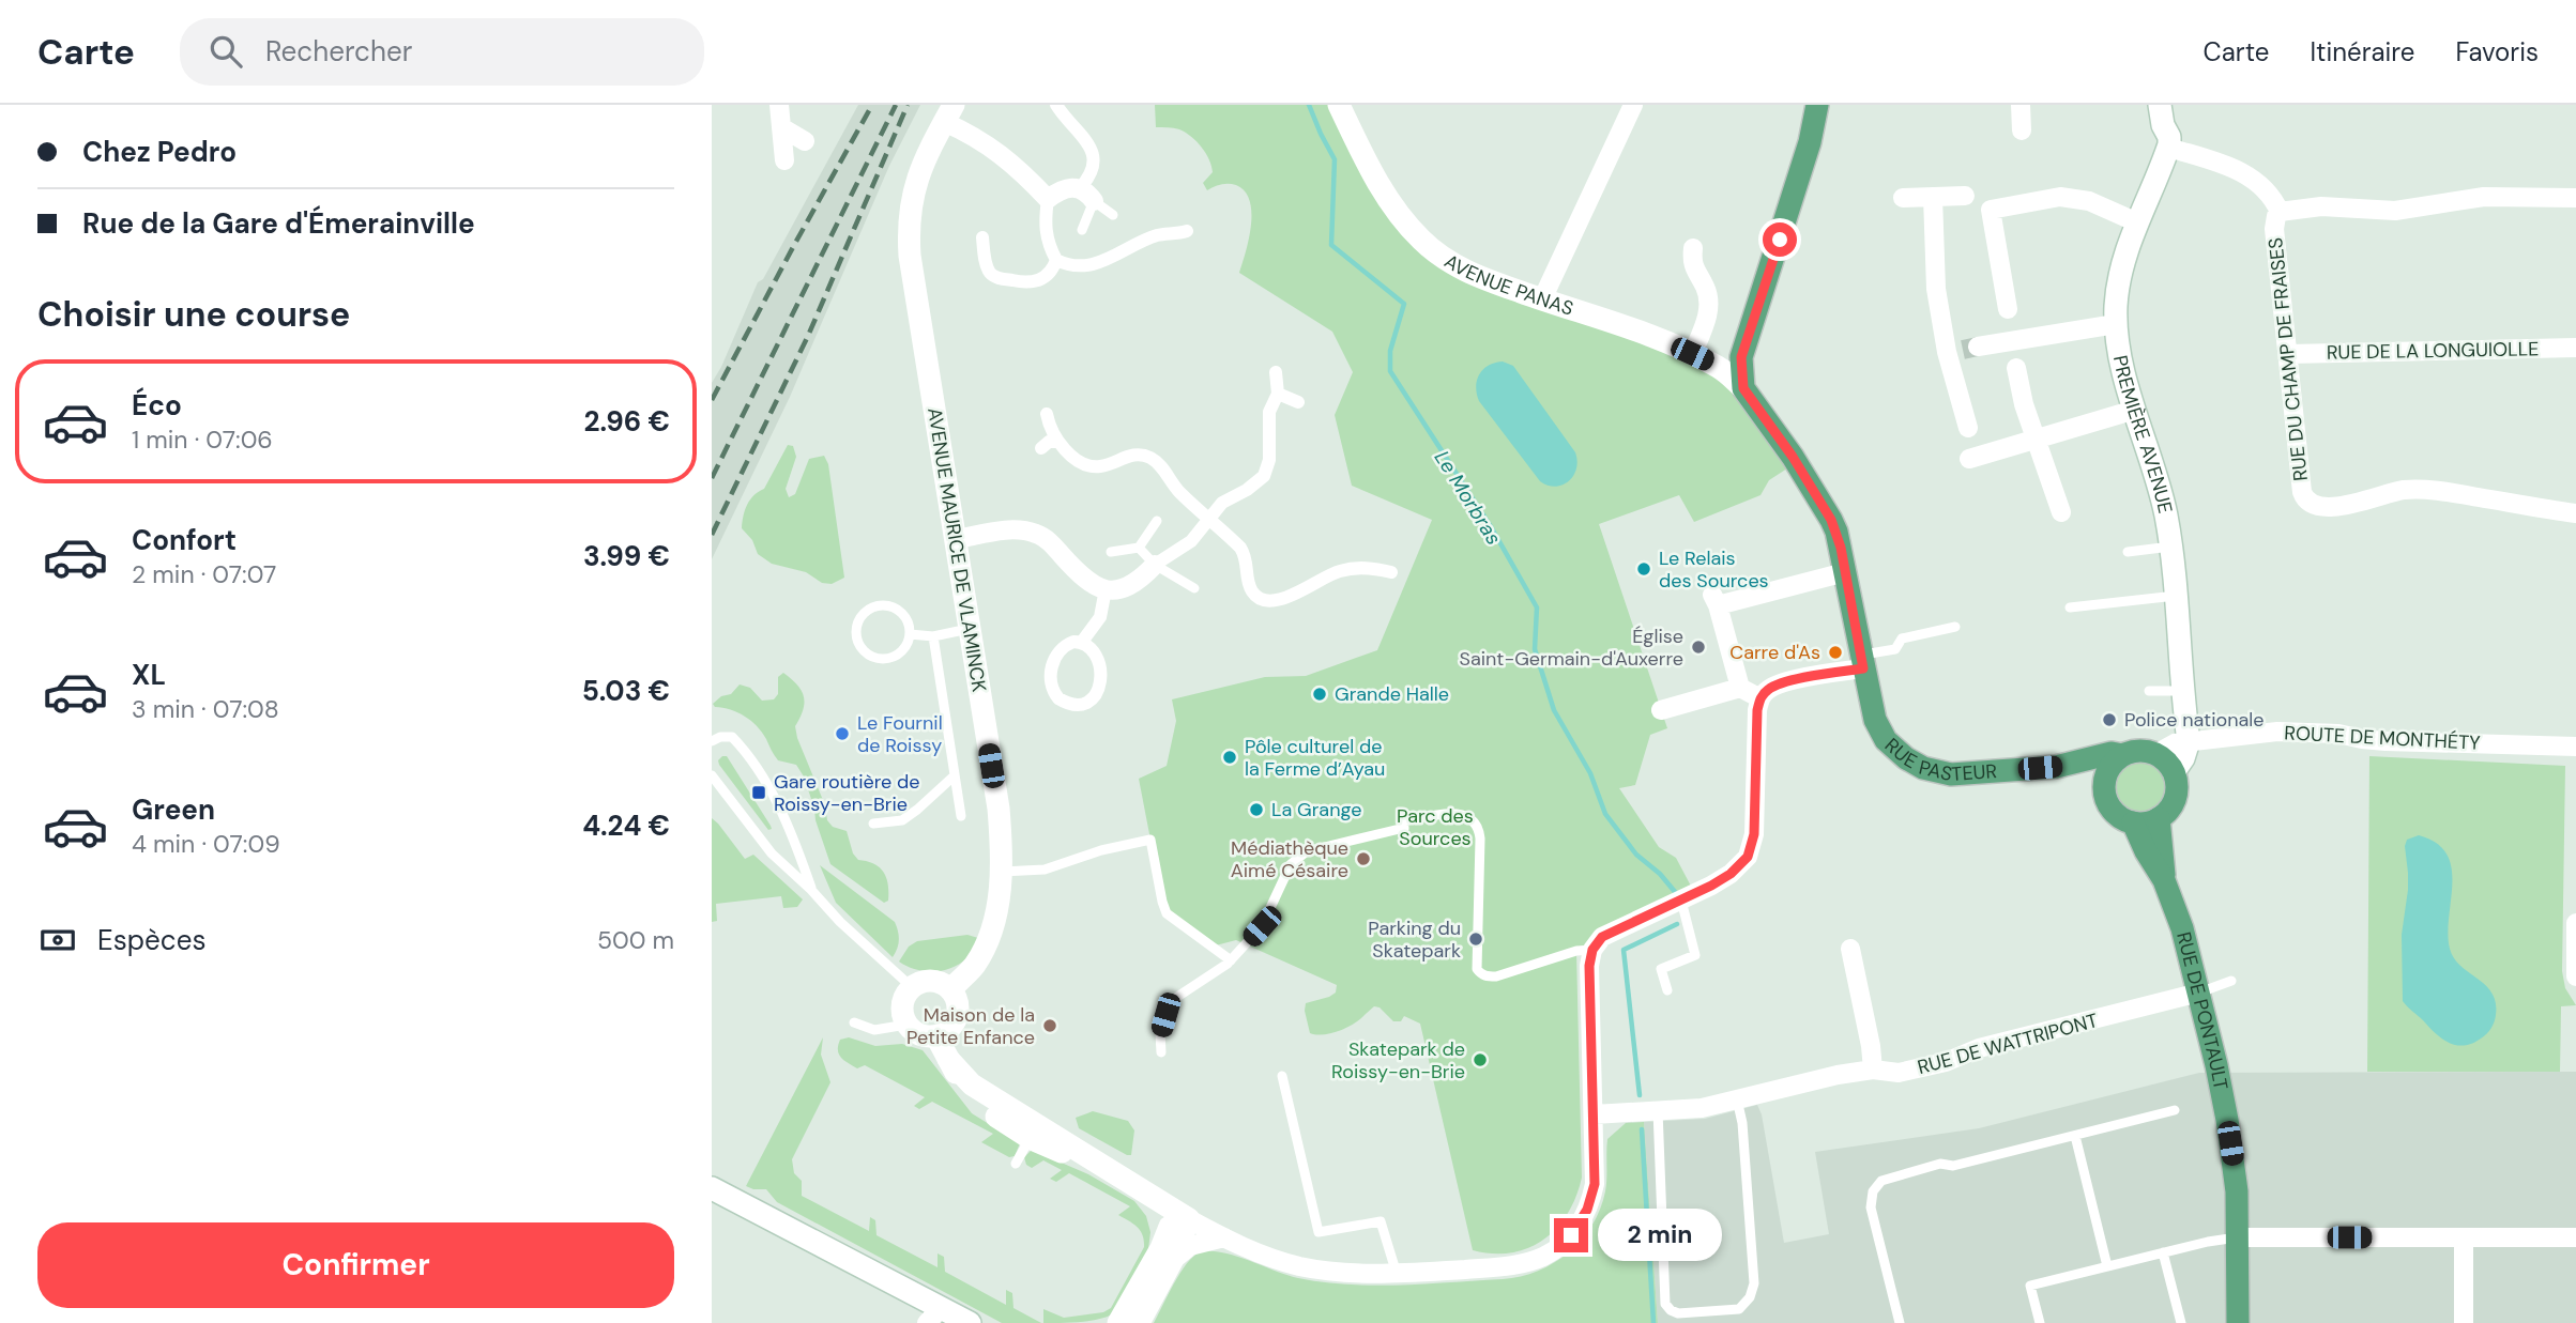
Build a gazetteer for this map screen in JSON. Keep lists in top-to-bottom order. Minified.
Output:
{"streets":{"main road":["RUE PASTEUR","RUE DE PONTAULT"],"street":["AVENUE PANAS","RUE DE LA LONGUIOLLE","RUE DU CHAMP DE FRAISES","PREMIÈRE AVENUE","AVENUE MAURICE DE VLAMINCK","ROUTE DE MONTHÉTY","RUE DE WATTRIPONT"]},"crossings":[["AVENUE PANAS","RUE PASTEUR"],["RUE DE LA LONGUIOLLE","RUE DU CHAMP DE FRAISES"],["RUE DU CHAMP DE FRAISES","PREMIÈRE AVENUE"],["PREMIÈRE AVENUE","ROUTE DE MONTHÉTY"],["ROUTE DE MONTHÉTY","RUE PASTEUR"],["ROUTE DE MONTHÉTY","RUE DE PONTAULT"],["RUE PASTEUR","RUE DE PONTAULT"],["RUE DE PONTAULT","RUE DE WATTRIPONT"]],"water":["Le Morbras"],"parks":["Parc des Sources"],"places":{"other":["Le Relais des Sources","Église Saint-Germain-d'Auxerre","Carre d'As","Grande Halle","Police nationale","Le Fournil de Roissy","Pôle culturel de la Ferme d’Ayau","La Grange","Médiathèque Aimé Césaire","Parking du Skatepark","Maison de la Petite Enfance","Skatepark de Roissy-en-Brie"],"transit":["Gare routière de Roissy-en-Brie"]},"page":{"header":"Carte","search":"Rechercher","nav":["Carte","Itinéraire","Favoris"],"banner":["Chez Pedro","Rue de la Gare d'Émerainville"],"heading":"Choisir une course","list":[{"name":"Éco","note":"1 min · 07:06","value":"2.96 €"},{"name":"Confort","note":"2 min · 07:07","value":"3.99 €"},{"name":"XL","note":"3 min · 07:08","value":"5.03 €"},{"name":"Green","note":"4 min · 07:09","value":"4.24 €"}],"pay":["Espèces","500 m"],"buttons":"Confirmer","bubble":"2 min"}}
